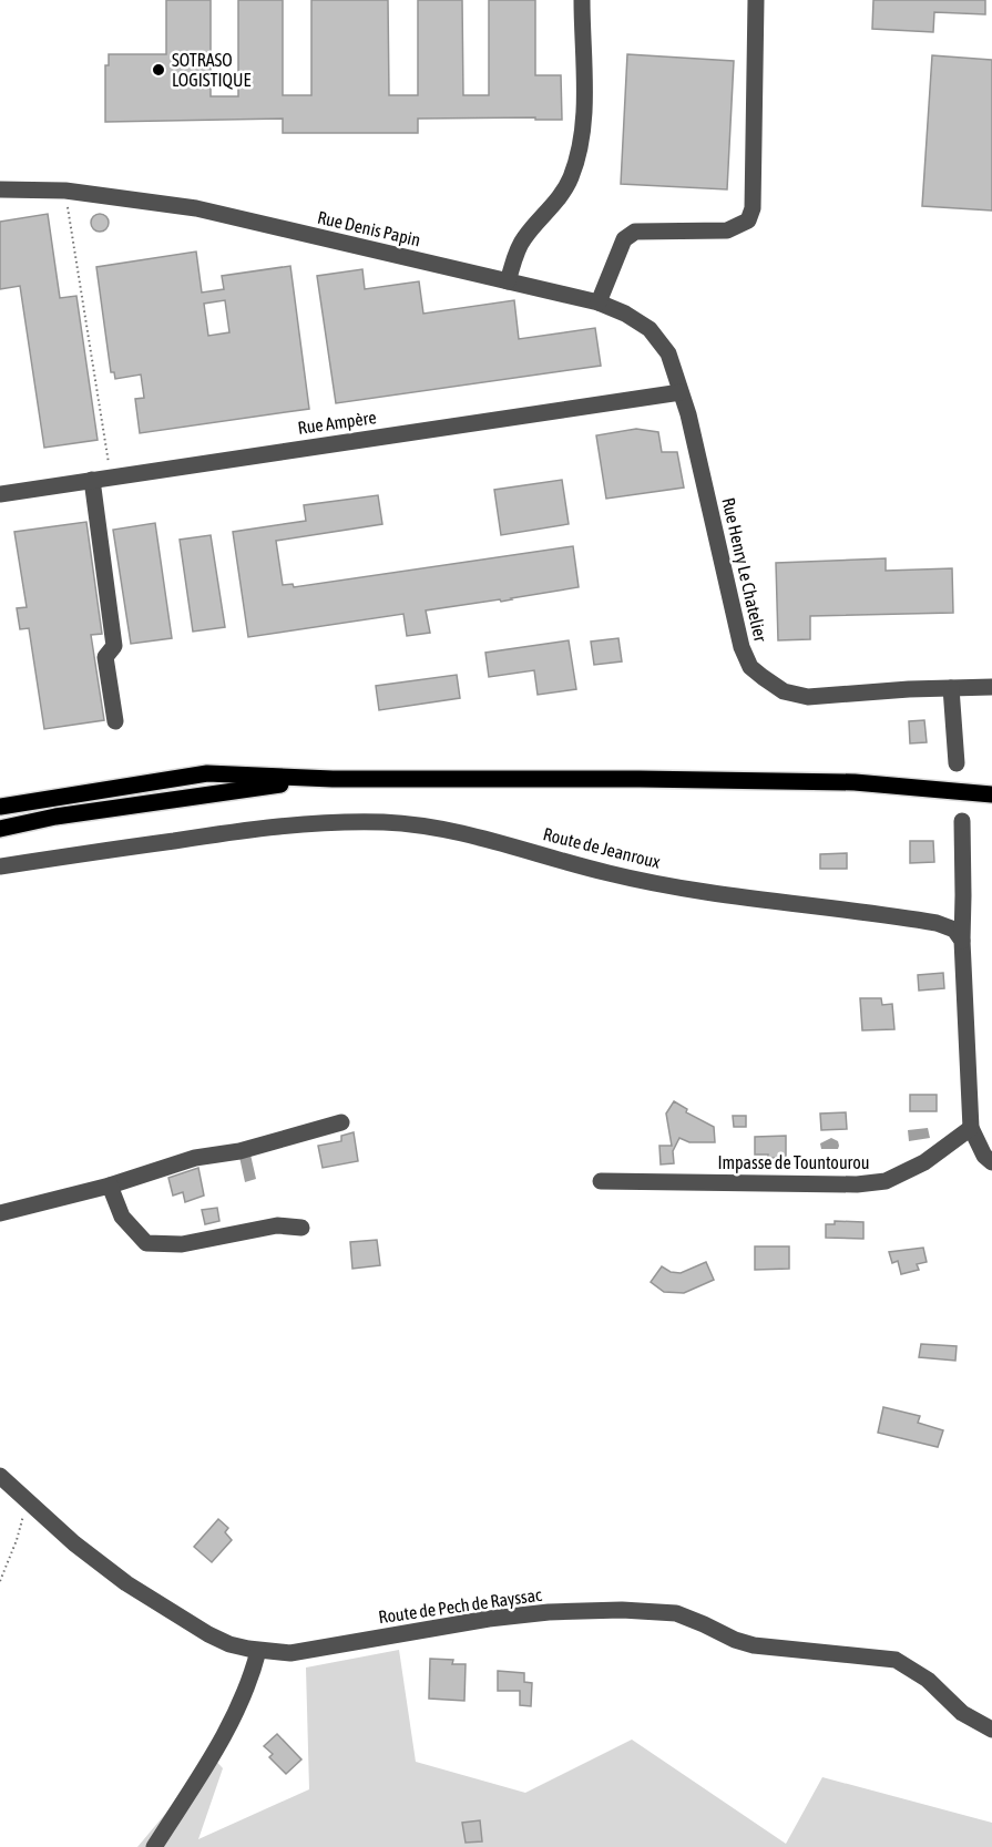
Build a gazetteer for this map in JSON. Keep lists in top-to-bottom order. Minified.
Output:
{"streets":{"street":["Rue Denis Papin","Rue Ampère","Rue Henry Le Chatelier","Route de Jeanroux","Impasse de Tountourou","Route de Pech de Rayssac"]},"crossings":[["Rue Denis Papin","Rue Ampère"],["Rue Denis Papin","Rue Henry Le Chatelier"],["Rue Ampère","Rue Henry Le Chatelier"]],"places":["SOTRASO LOGISTIQUE"]}
